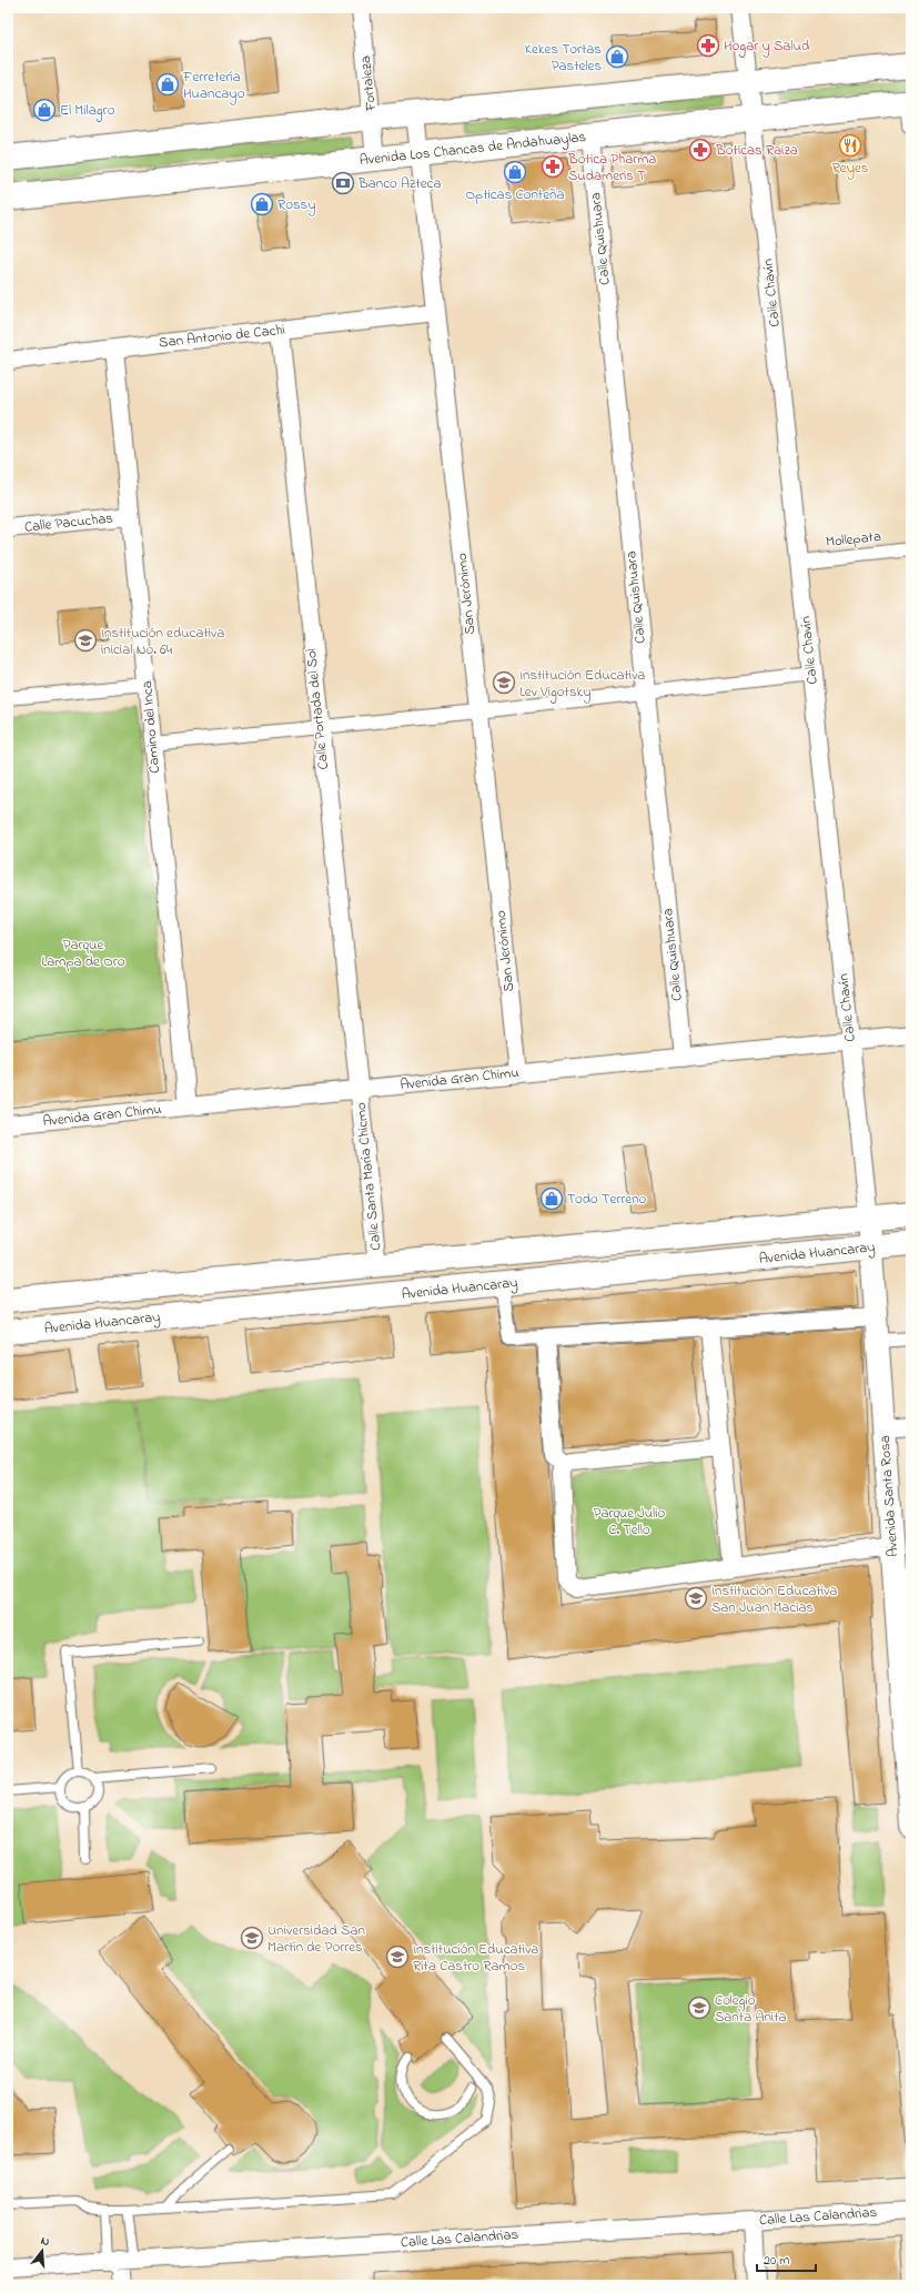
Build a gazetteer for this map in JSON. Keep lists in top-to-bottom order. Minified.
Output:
{"streets":{"main road":["Avenida Los Chancas de Andahuaylas","Avenida Huancaray"],"street":["Fortaleza","Calle Quishuara","Calle Chavín","San Antonio de Cachi","Calle Pacuchas","Mollepata","San Jerónimo","Calle Portada del Sol","Camino del Inca","Avenida Gran Chimu","Calle Santa María Chicmo","Avenida Santa Rosa","Calle Las Calandrias"]},"crossings":[["Fortaleza","Avenida Los Chancas de Andahuaylas"],["Avenida Los Chancas de Andahuaylas","Calle Quishuara"],["Avenida Los Chancas de Andahuaylas","Calle Chavín"],["Avenida Los Chancas de Andahuaylas","San Jerónimo"],["Calle Quishuara","Avenida Gran Chimu"],["Calle Chavín","Mollepata"],["Calle Chavín","Avenida Gran Chimu"],["Calle Chavín","Avenida Huancaray"],["Calle Chavín","Avenida Santa Rosa"],["San Antonio de Cachi","San Jerónimo"],["San Antonio de Cachi","Calle Portada del Sol"],["San Antonio de Cachi","Camino del Inca"],["Calle Pacuchas","Camino del Inca"],["San Jerónimo","Avenida Gran Chimu"],["Calle Portada del Sol","Avenida Gran Chimu"],["Calle Portada del Sol","Calle Santa María Chicmo"],["Camino del Inca","Avenida Gran Chimu"],["Avenida Gran Chimu","Calle Santa María Chicmo"],["Calle Santa María Chicmo","Avenida Huancaray"],["Avenida Huancaray","Avenida Santa Rosa"]],"parks":["Parque Lampa de Oro","Parque Julio C. Tello"],"places":{"pharmacy":["Hogar y Salud","Boticas Raiza","Botica Pharma Sudameris T"],"shop":["Kekes Tortas Pasteles","Ferretería Huancayo","El Milagro","Opticas Conteña","Rossy","Todo Terreno"],"restaurant":["Reyes"],"bank":["Banco Azteca"],"school or university":["Institución educativa inicial No. 64","Institución Educativa Lev Vigotsky","Institución Educativa San Juan Macias","Universidad San Martín de Porres","Institución Educativa Rita Castro Ramos","Colegio Santa Anita"]},"scale_bar":"20 m","north":"top"}
